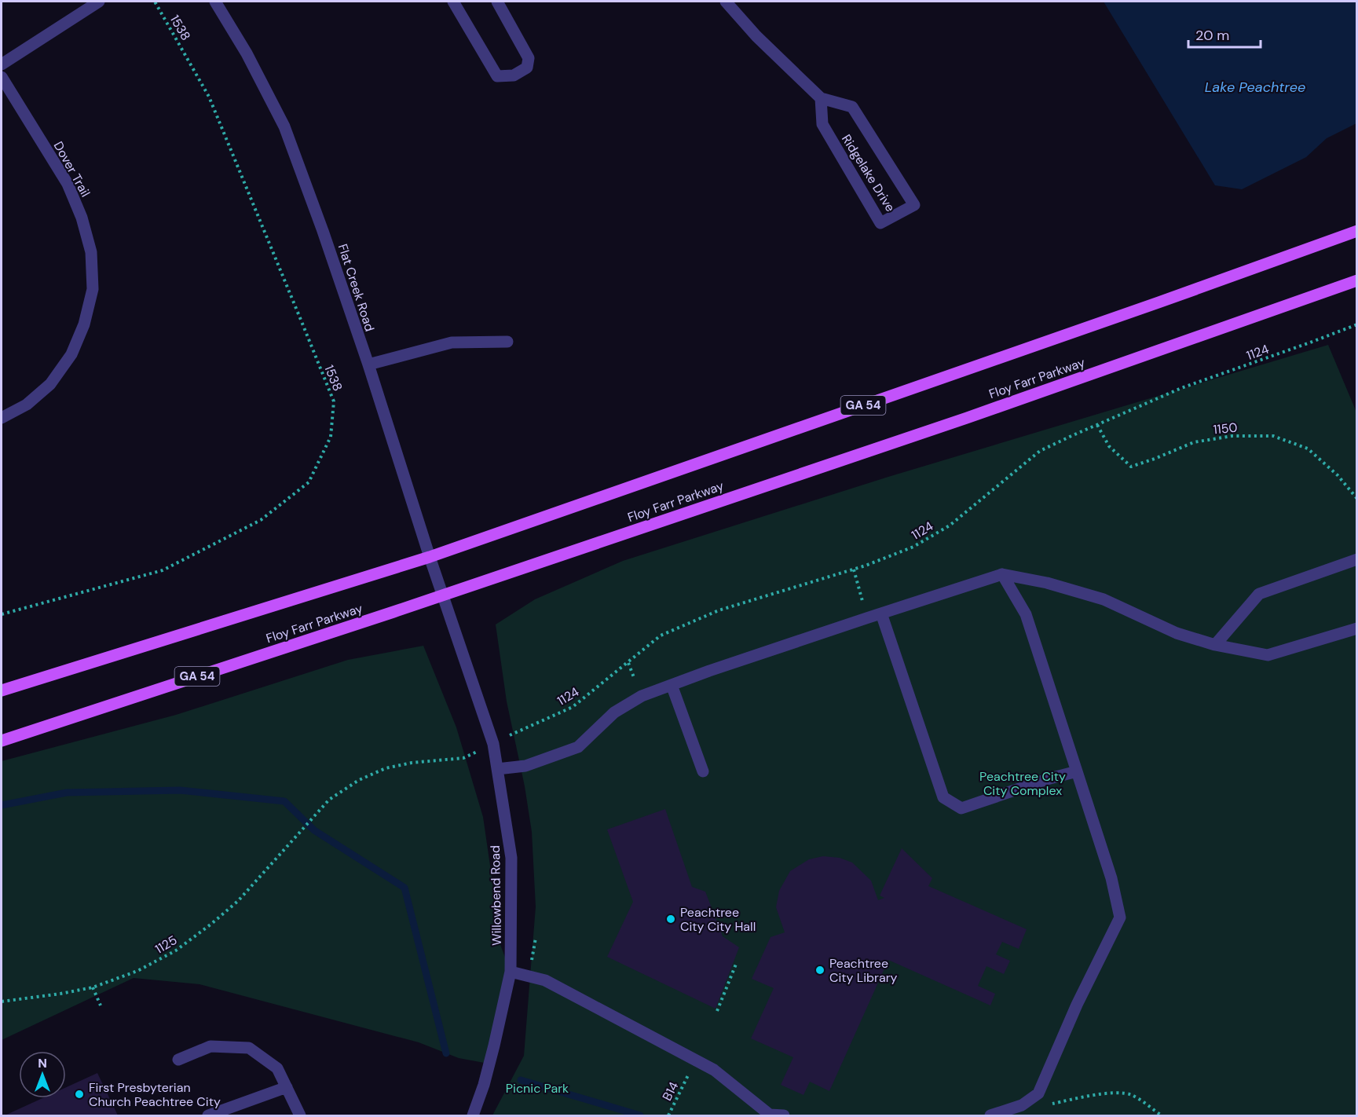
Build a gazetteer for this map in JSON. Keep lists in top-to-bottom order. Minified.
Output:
{"streets":{"main road":["Floy Farr Parkway","GA 54"],"street":["Dover Trail","Ridgelake Drive","Flat Creek Road","Willowbend Road"],"path":["1538","1124","1150","1125","B14"]},"crossings":[["Flat Creek Road","Floy Farr Parkway"],["Flat Creek Road","GA 54"],["Flat Creek Road","Willowbend Road"],["1124","1150"],["1124","Willowbend Road"],["1124","1125"],["Floy Farr Parkway","Willowbend Road"],["Willowbend Road","1125"]],"water":["Lake Peachtree"],"parks":["Peachtree City City Complex","Picnic Park"],"places":["Peachtree City City Hall","Peachtree City Library","First Presbyterian Church Peachtree City"],"scale_bar":"20 m","north":"top"}
